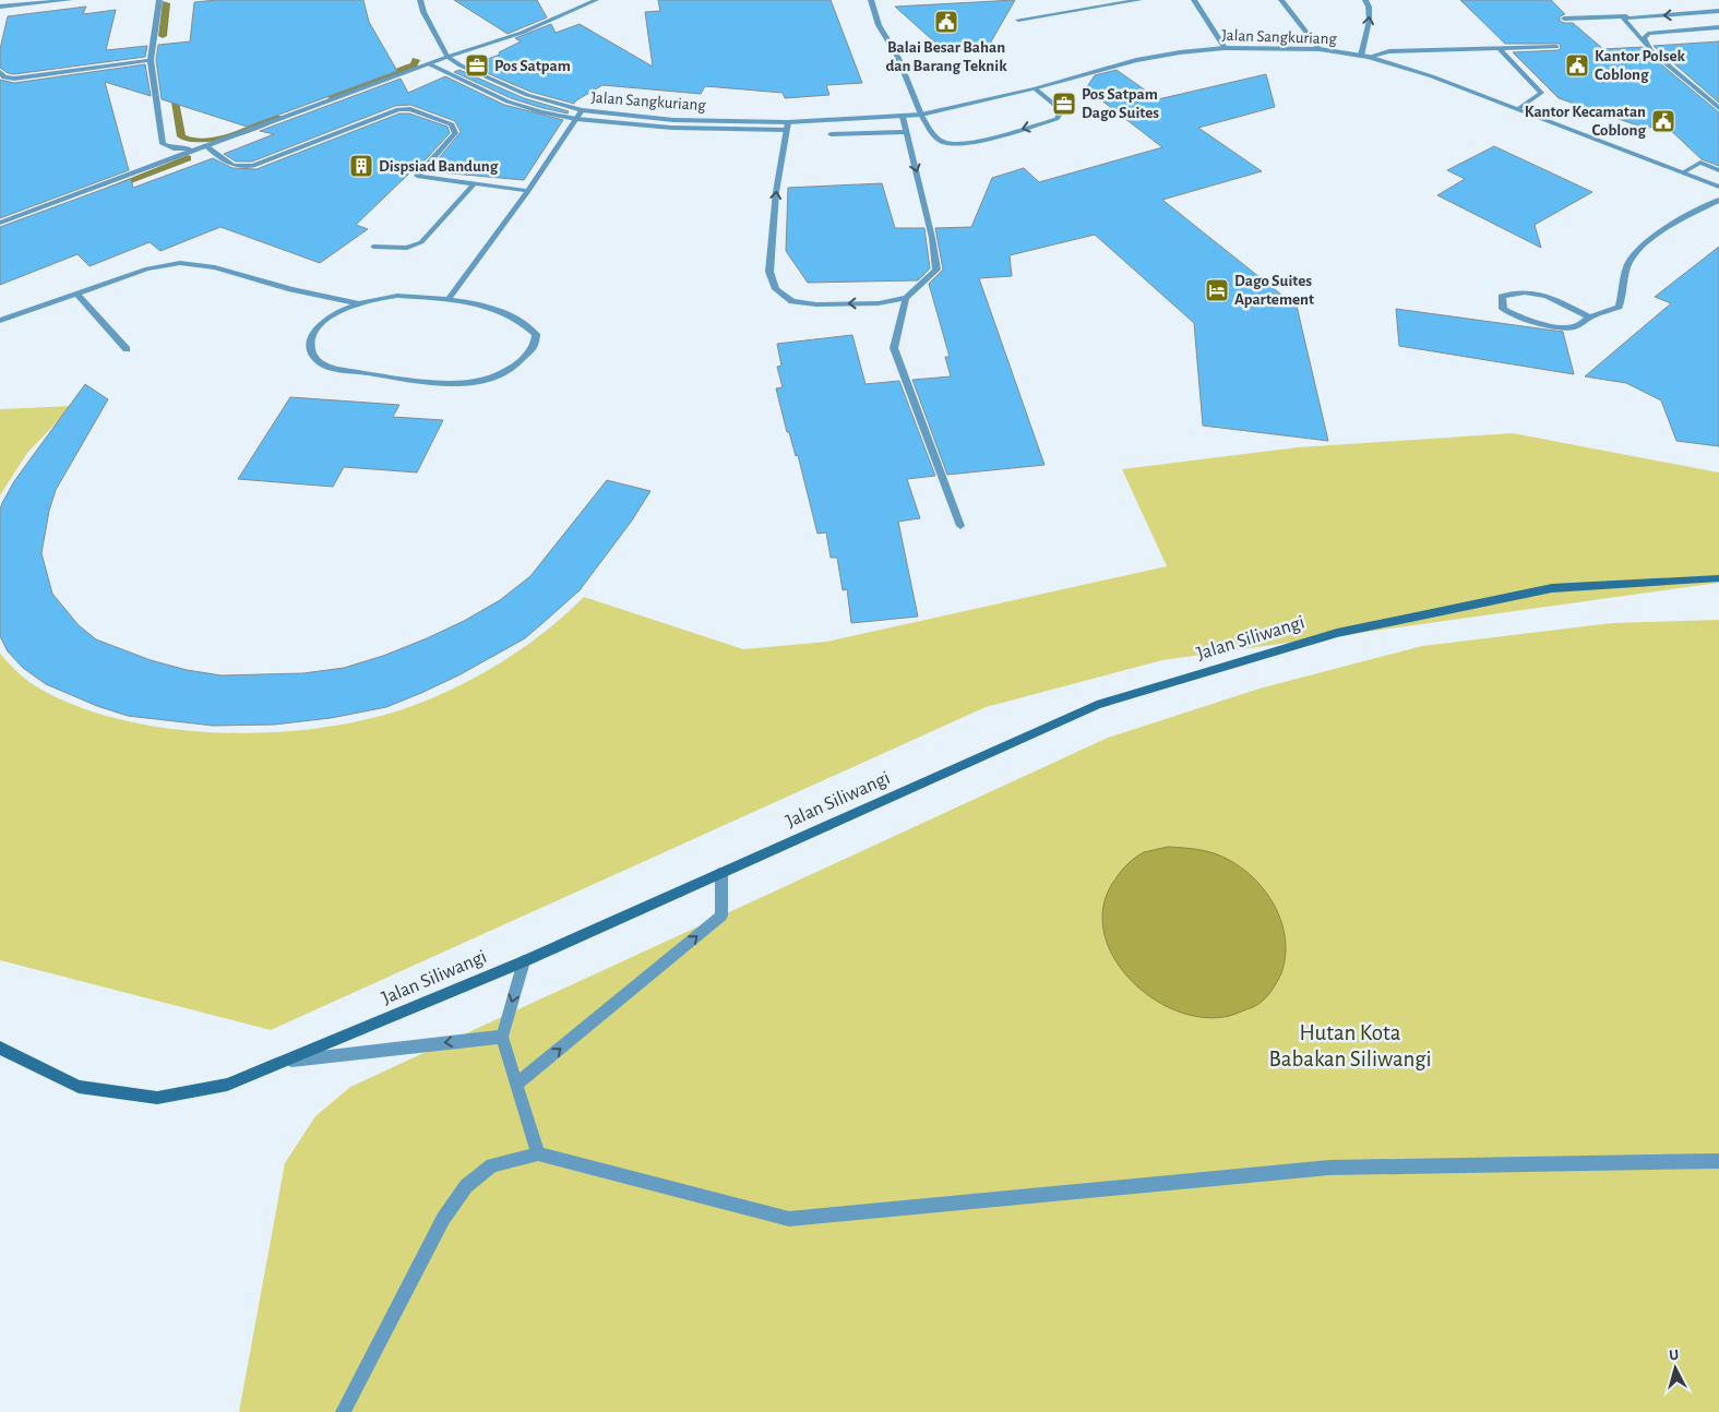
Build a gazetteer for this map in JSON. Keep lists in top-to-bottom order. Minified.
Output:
{"streets":{"main road":["Jalan Siliwangi"],"street":["Jalan Sangkuriang"]},"parks":["Hutan Kota Babakan Siliwangi"],"places":{"public building":["Balai Besar Bahan dan Barang Teknik","Kantor Polsek Coblong","Kantor Kecamatan Coblong"],"office":["Pos Satpam","Pos Satpam Dago Suites"],"building":["Dispsiad Bandung"],"hotel":["Dago Suites Apartement"]},"north":"top"}
